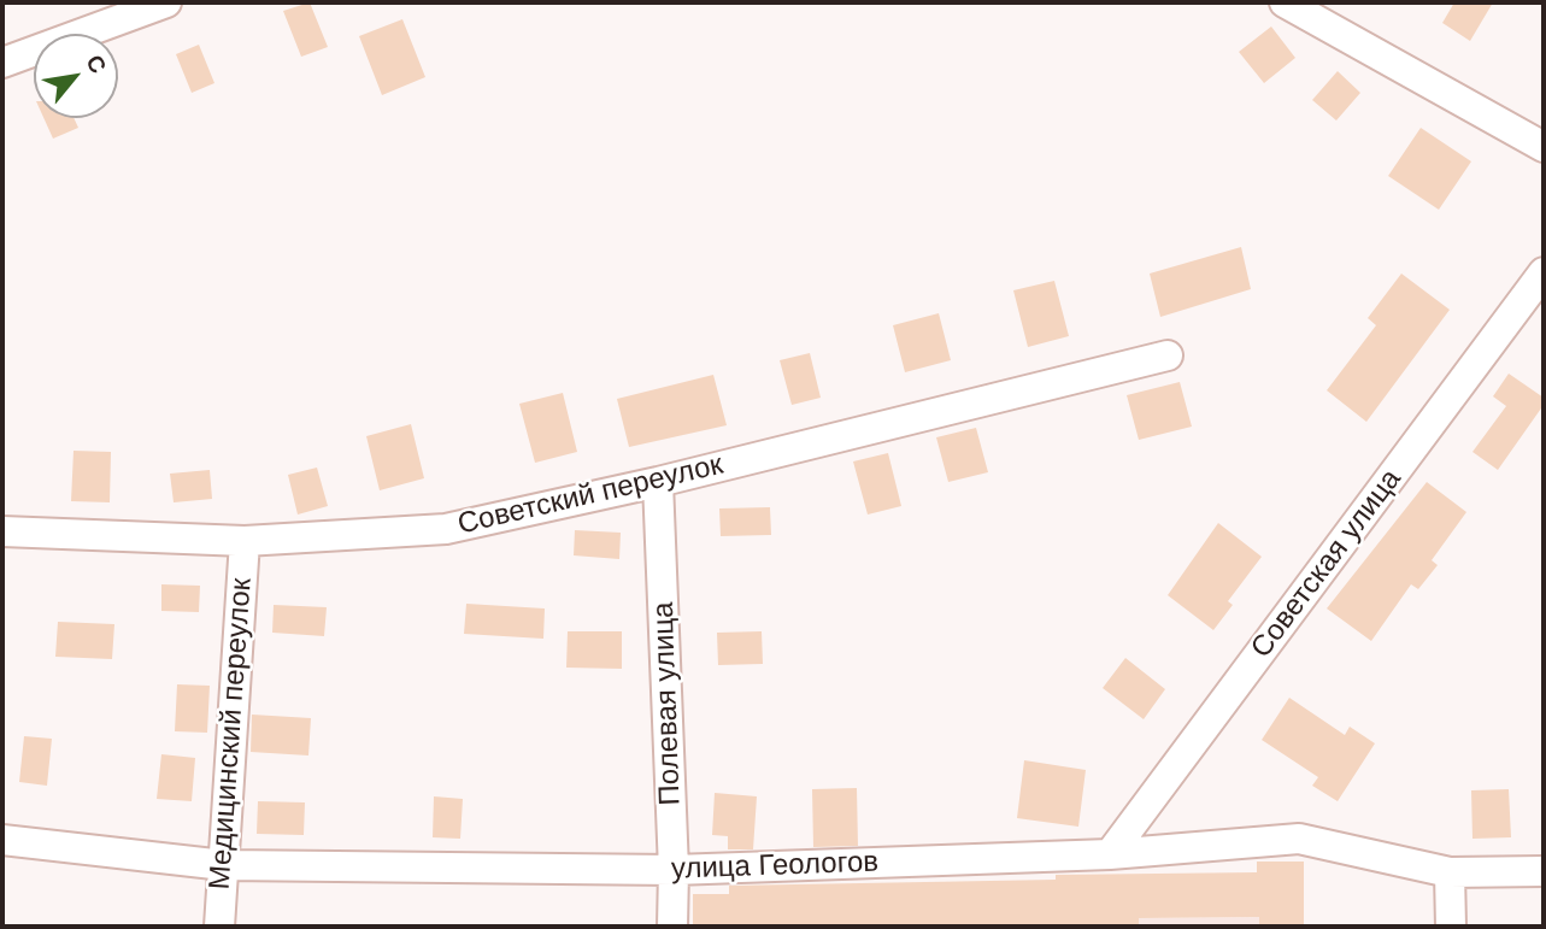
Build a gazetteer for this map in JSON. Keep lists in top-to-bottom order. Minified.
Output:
{"streets":{"street":["Советский переулок","Советская улица","Полевая улица","Медицинский переулок","улица Геологов"]},"crossings":[["Советский переулок","Полевая улица"],["Советский переулок","Медицинский переулок"],["Советская улица","улица Геологов"],["Полевая улица","улица Геологов"],["Медицинский переулок","улица Геологов"]],"north":"top right"}
